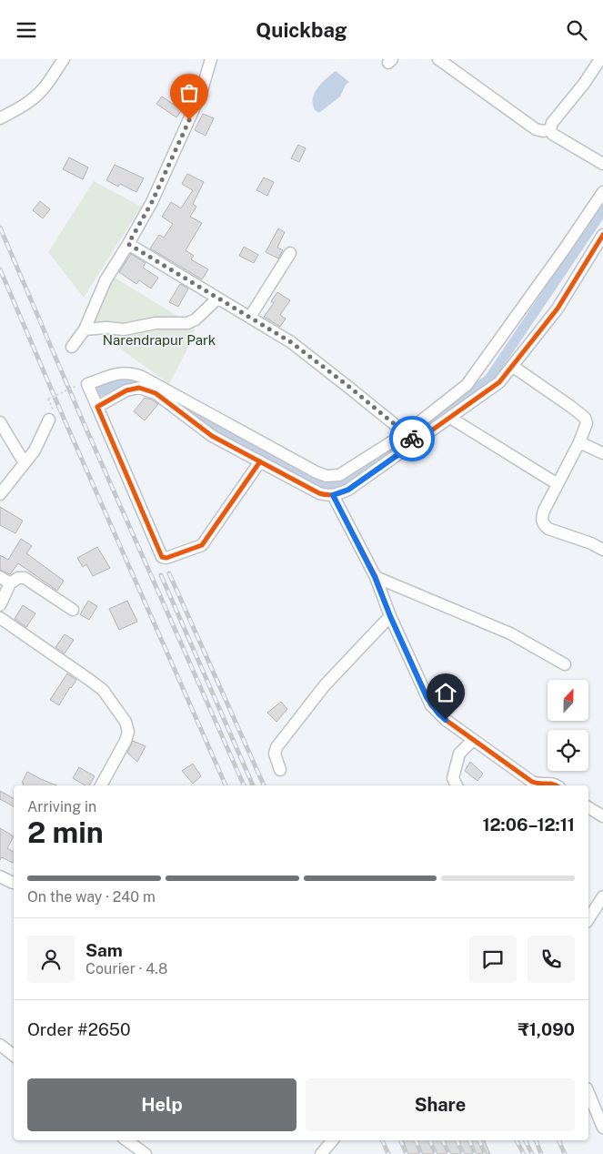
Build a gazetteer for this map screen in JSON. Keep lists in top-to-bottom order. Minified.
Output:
{"parks":["Narendrapur Park"],"north":"top","page":{"header":"Quickbag","heading":["2 min","Arriving in","12:06–12:11"],"panel":["Sam","Courier · 4.8","Order #2650","₹1,090"],"bar":"On the way · 240 m","buttons":["Help","Share"]}}
